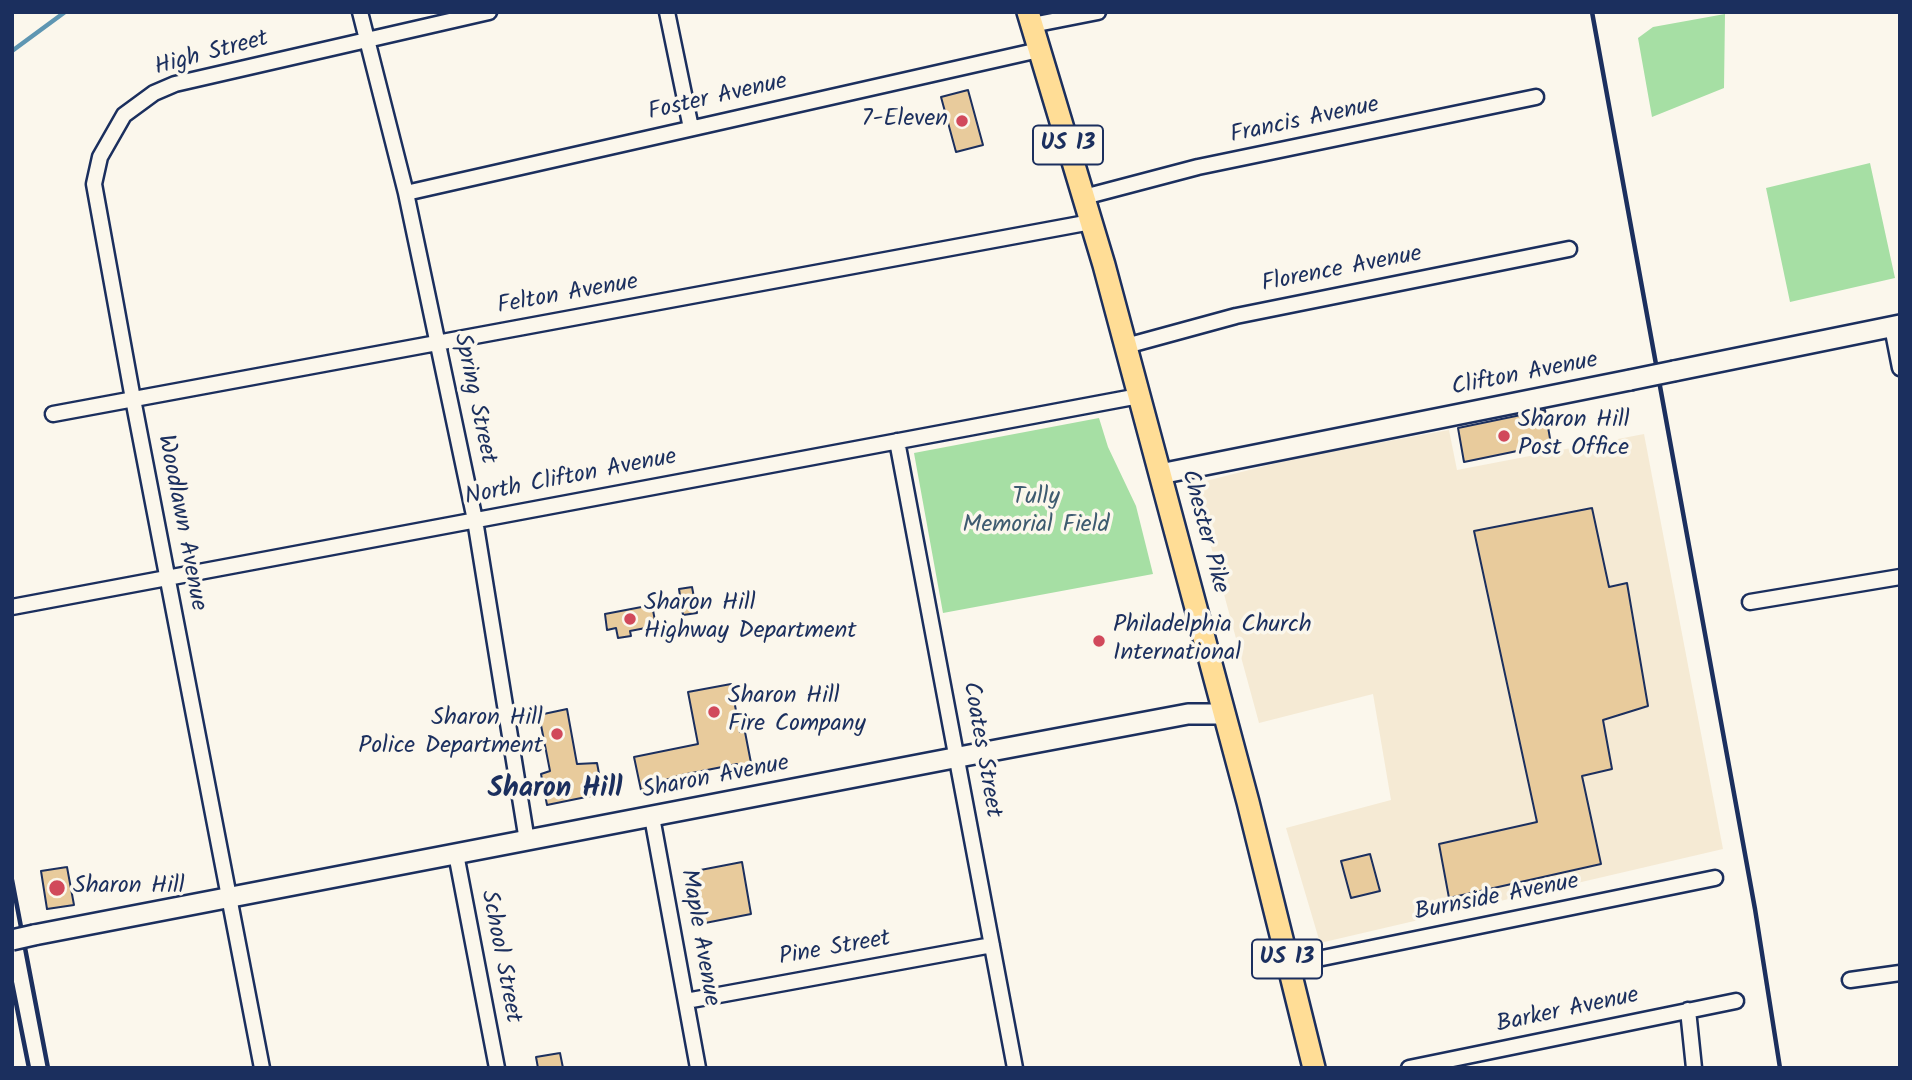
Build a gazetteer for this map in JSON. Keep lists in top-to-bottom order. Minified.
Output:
{"streets":{"main road":["US 13","Chester Pike"],"street":["High Street","Foster Avenue","Francis Avenue","Florence Avenue","Felton Avenue","Clifton Avenue","Spring Street","North Clifton Avenue","Woodlawn Avenue","Coates Street","Sharon Avenue","Burnside Avenue","Maple Avenue","Pine Street","School Street","Barker Avenue"]},"crossings":[["High Street","Spring Street"],["High Street","Woodlawn Avenue"],["Foster Avenue","Spring Street"],["Foster Avenue","Chester Pike"],["Francis Avenue","Chester Pike"],["Florence Avenue","Chester Pike"],["Felton Avenue","Spring Street"],["Felton Avenue","Woodlawn Avenue"],["Felton Avenue","Chester Pike"],["Clifton Avenue","Chester Pike"],["Spring Street","North Clifton Avenue"],["Spring Street","Sharon Avenue"],["North Clifton Avenue","Woodlawn Avenue"],["North Clifton Avenue","Chester Pike"],["North Clifton Avenue","Coates Street"],["Woodlawn Avenue","Sharon Avenue"],["Chester Pike","Sharon Avenue"],["Chester Pike","Burnside Avenue"],["Coates Street","Sharon Avenue"],["Coates Street","Pine Street"],["Sharon Avenue","Maple Avenue"],["Sharon Avenue","School Street"],["Maple Avenue","Pine Street"]],"districts":["Sharon Hill"],"parks":["Tully Memorial Field"],"places":["7-Eleven","Sharon Hill Post Office","Sharon Hill Highway Department","Philadelphia Church International","Sharon Hill Fire Company","Sharon Hill Police Department","Sharon Hill"]}
